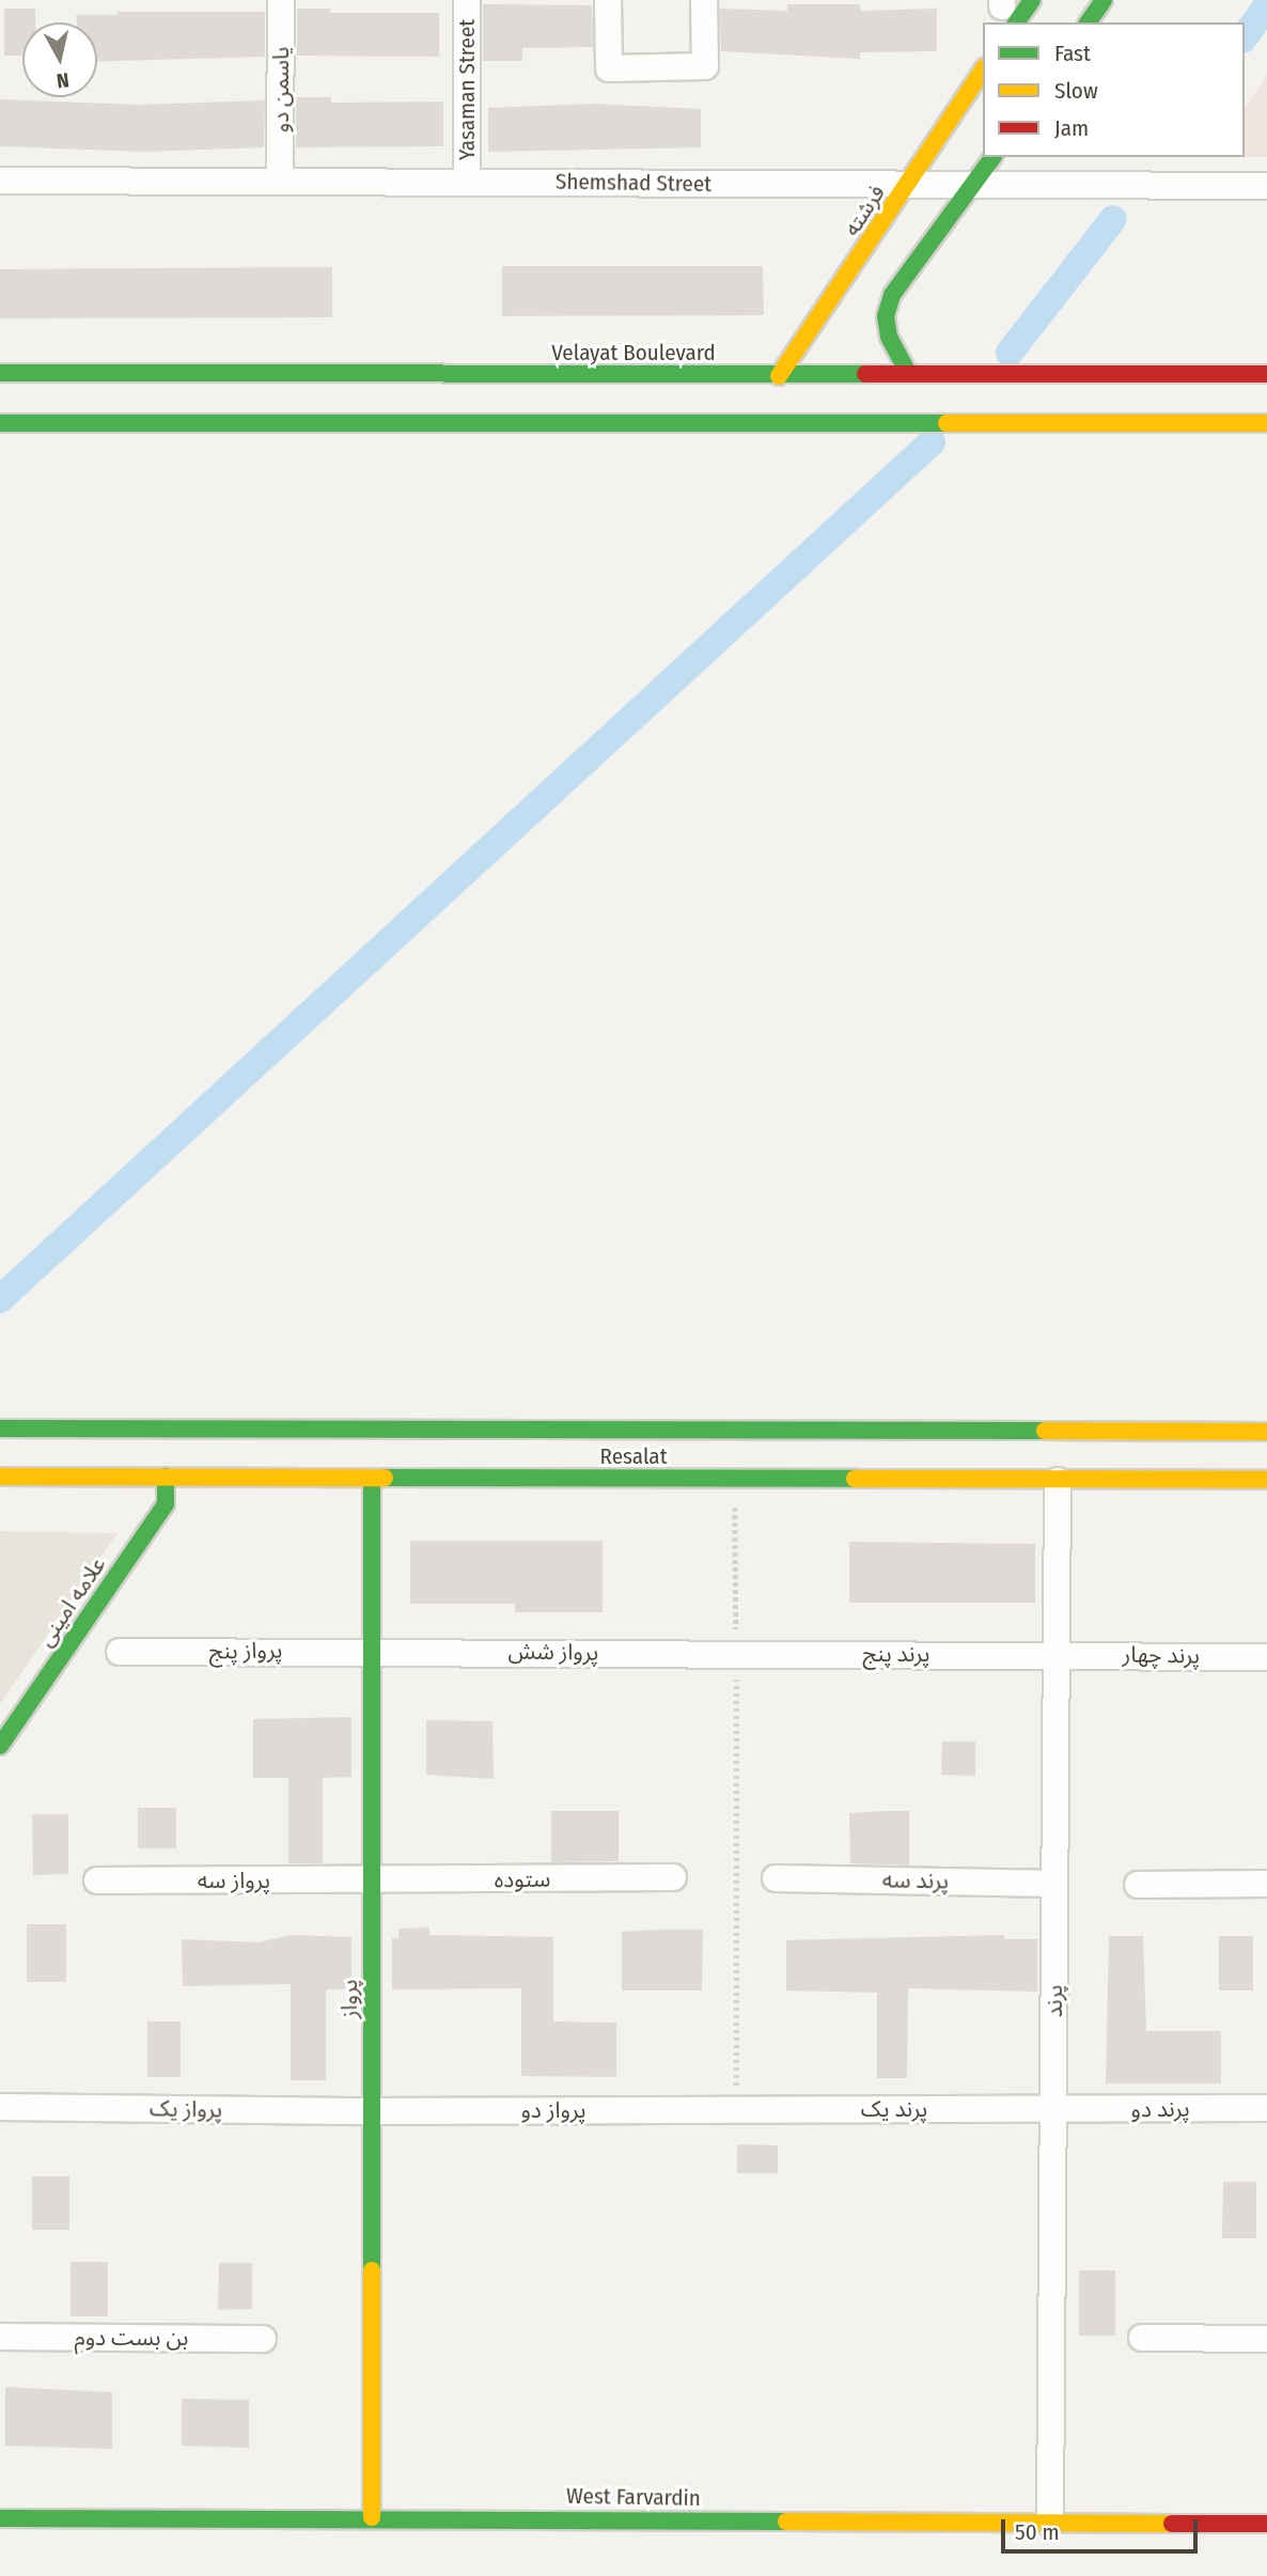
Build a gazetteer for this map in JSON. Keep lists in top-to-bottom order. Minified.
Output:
{"streets":{"street":["یاسمن دو","Yasaman Street","Shemshad Street","فرشته","Velayat Boulevard","Resalat","علامه امینی","پرواز پنج","پرواز شش","پرند پنج","پرند چهار","ستوده","پرواز سه","پرند سه","پرواز","پرند","پرواز یک","پرند یک","پرند دو","پرواز دو","بن بست دوم","West Farvardin"]},"crossings":[["یاسمن دو","Shemshad Street"],["Yasaman Street","Shemshad Street"],["Shemshad Street","فرشته"],["فرشته","Velayat Boulevard"],["Resalat","علامه امینی"],["Resalat","پرواز"],["Resalat","پرند"],["پرواز پنج","پرواز شش"],["پرواز پنج","پرواز"],["پرواز شش","پرند پنج"],["پرواز شش","پرواز"],["پرند پنج","پرند چهار"],["پرند پنج","پرند"],["پرند چهار","پرند"],["ستوده","پرواز سه"],["ستوده","پرواز"],["پرواز سه","پرواز"],["پرند سه","پرند"],["پرواز","پرواز یک"],["پرواز","پرواز دو"],["پرواز","West Farvardin"],["پرند","پرند یک"],["پرند","پرند دو"],["پرند","West Farvardin"],["پرواز یک","پرواز دو"],["پرند یک","پرند دو"],["پرند یک","پرواز دو"]],"legend":["Fast","Slow","Jam"],"scale_bar":"50 m","north":"bottom"}
